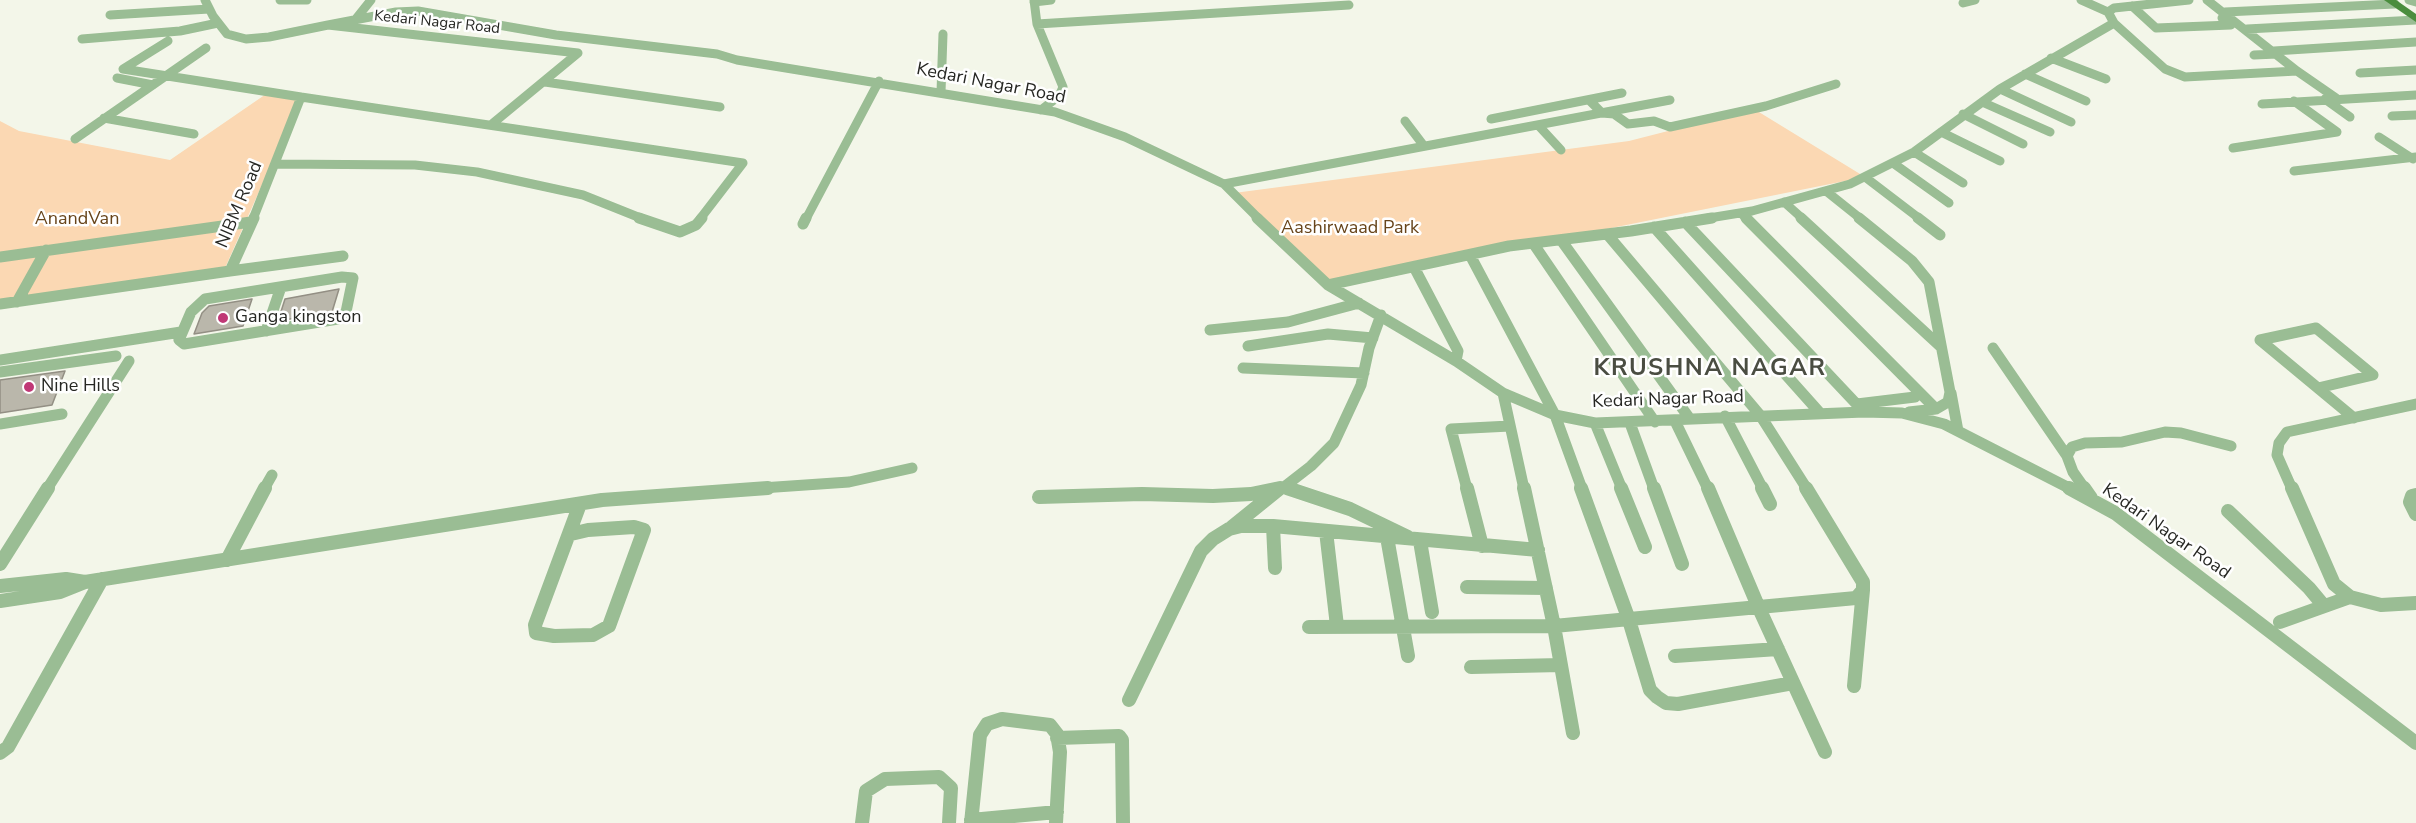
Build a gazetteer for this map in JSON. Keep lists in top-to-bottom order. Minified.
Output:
{"streets":{"street":["Kedari Nagar Road","NIBM Road"]},"districts":["KRUSHNA NAGAR"],"parks":["AnandVan","Aashirwaad Park"],"places":["Ganga kingston","Nine Hills"]}
